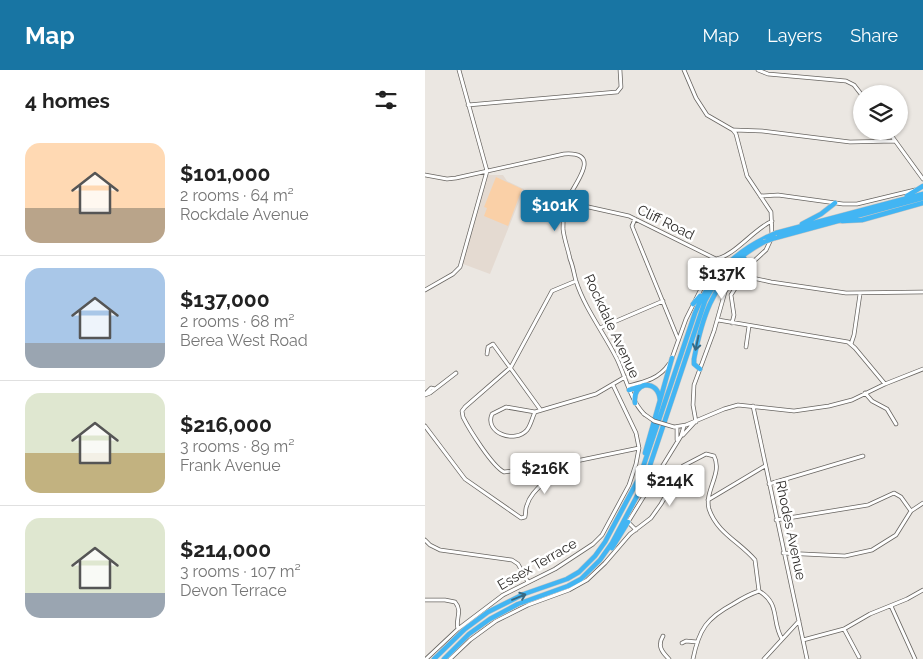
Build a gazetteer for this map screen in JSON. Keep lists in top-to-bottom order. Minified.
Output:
{"streets":{"street":["Cliff Road","Rockdale Avenue","Rhodes Avenue","Essex Terrace"]},"crossings":[["Cliff Road","Rockdale Avenue"],["Rockdale Avenue","Rhodes Avenue"]],"page":{"header":"Map","nav":["Map","Layers","Share"],"heading":"4 homes","list":[{"name":"$101,000","note":"2 rooms · 64 m² · Rockdale Avenue"},{"name":"$137,000","note":"2 rooms · 68 m² · Berea West Road"},{"name":"$216,000","note":"3 rooms · 89 m² · Frank Avenue"},{"name":"$214,000","note":"3 rooms · 107 m² · Devon Terrace"}],"price":["$101K","$137K","$216K","$214K"]}}
